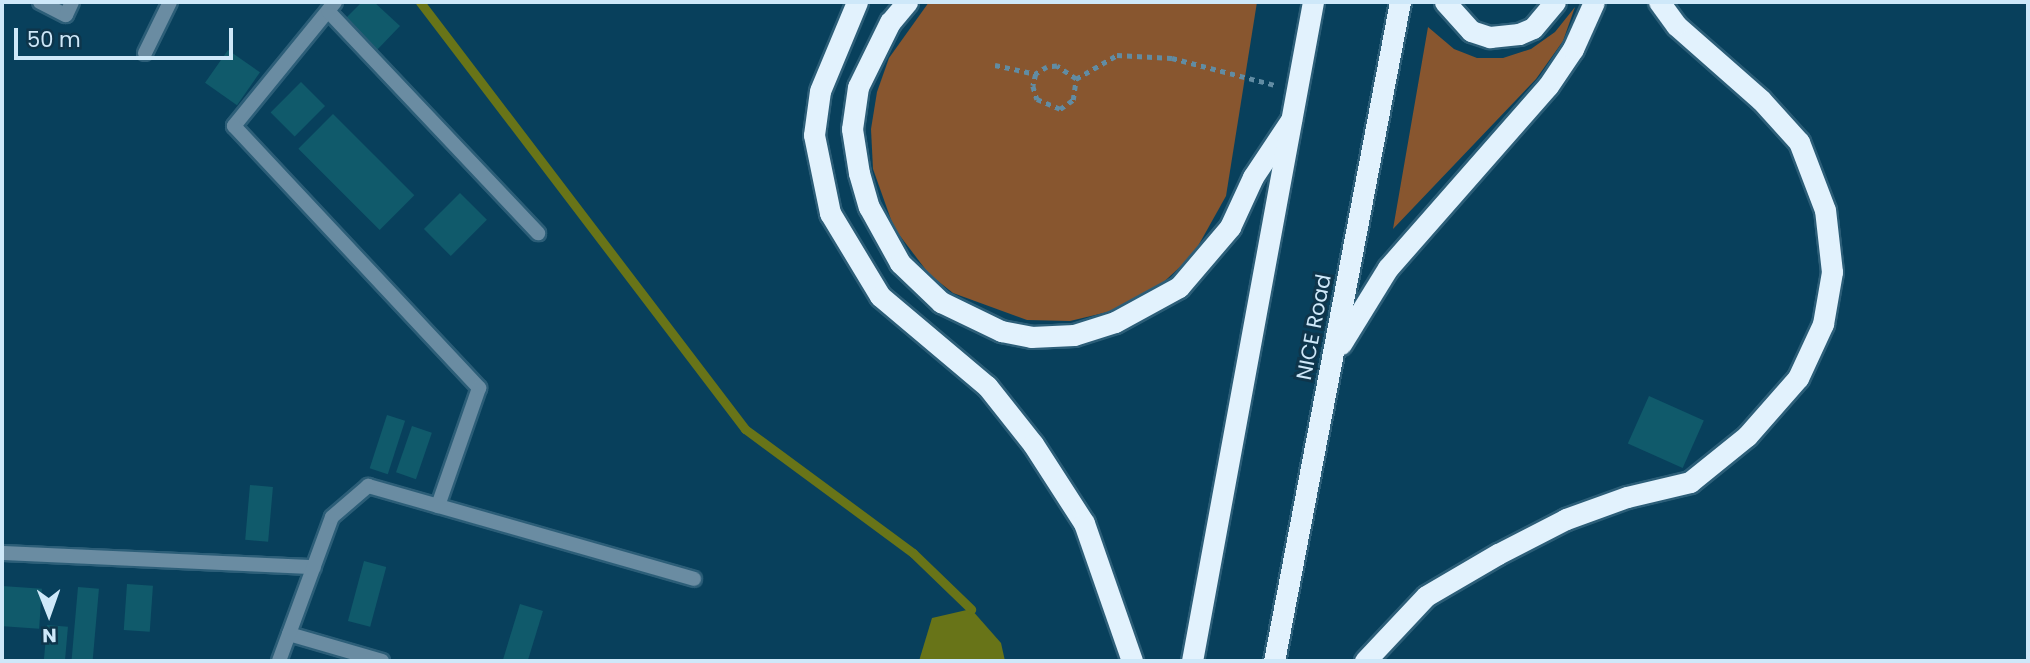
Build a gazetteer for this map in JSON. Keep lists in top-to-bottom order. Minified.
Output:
{"streets":{"highway":["NICE Road"]},"scale_bar":"50 m","north":"bottom"}
